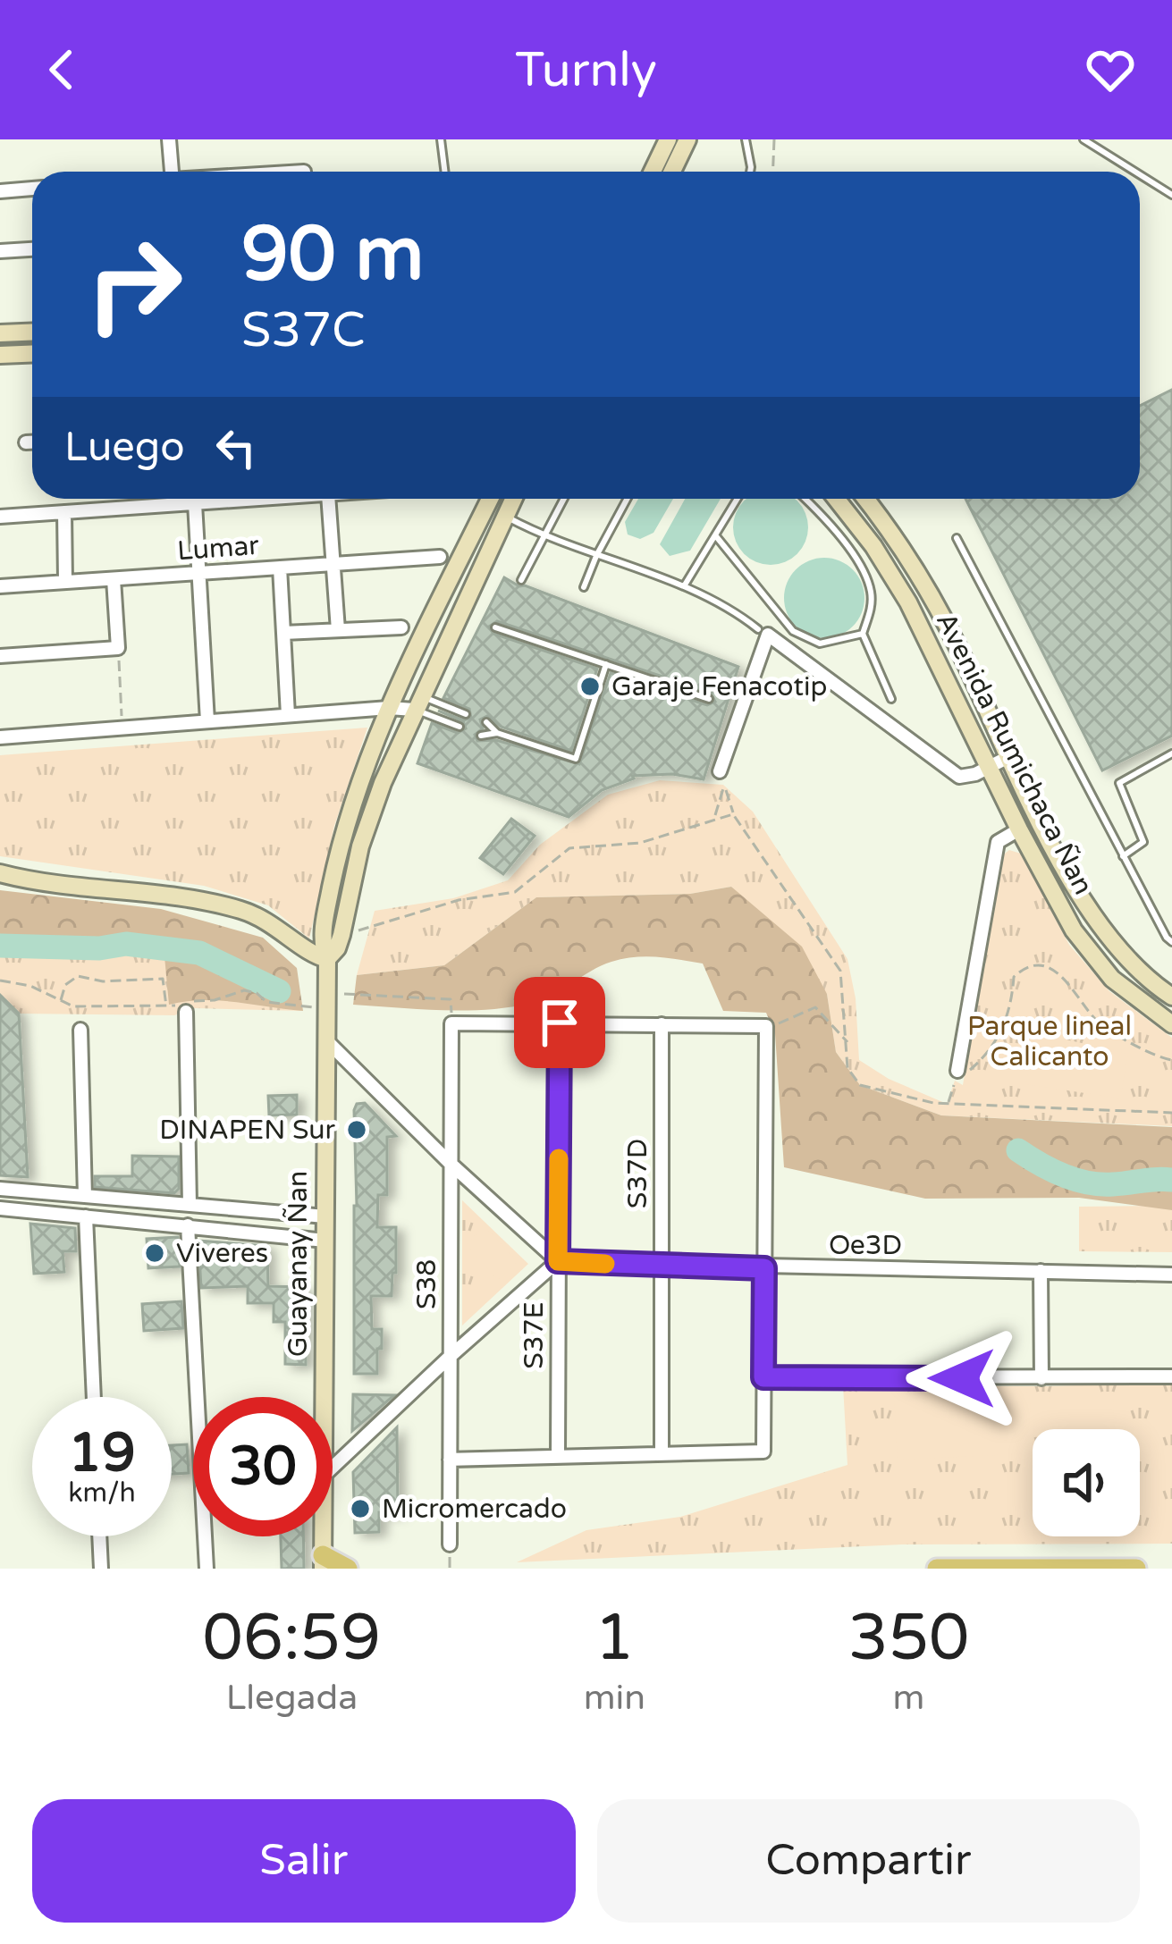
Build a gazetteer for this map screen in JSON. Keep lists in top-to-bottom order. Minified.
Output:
{"streets":{"main road":["Avenida Rumichaca Ñan","Guayanay Ñan"],"street":["Lumar","S37D","Oe3D","S38","S37E"]},"crossings":[["S37D","Oe3D"],["Oe3D","S37E"]],"parks":["Parque lineal Calicanto"],"places":["Garaje Fenacotip","DINAPEN Sur","Viveres","Micromercado"],"page":{"header":"Turnly","turn":["90 m","S37C"],"then":"Luego","speed":"19 km/h","limit":"30","eta":["06:59","Llegada","1","min","350","m"],"buttons":["Salir","Compartir"]}}
